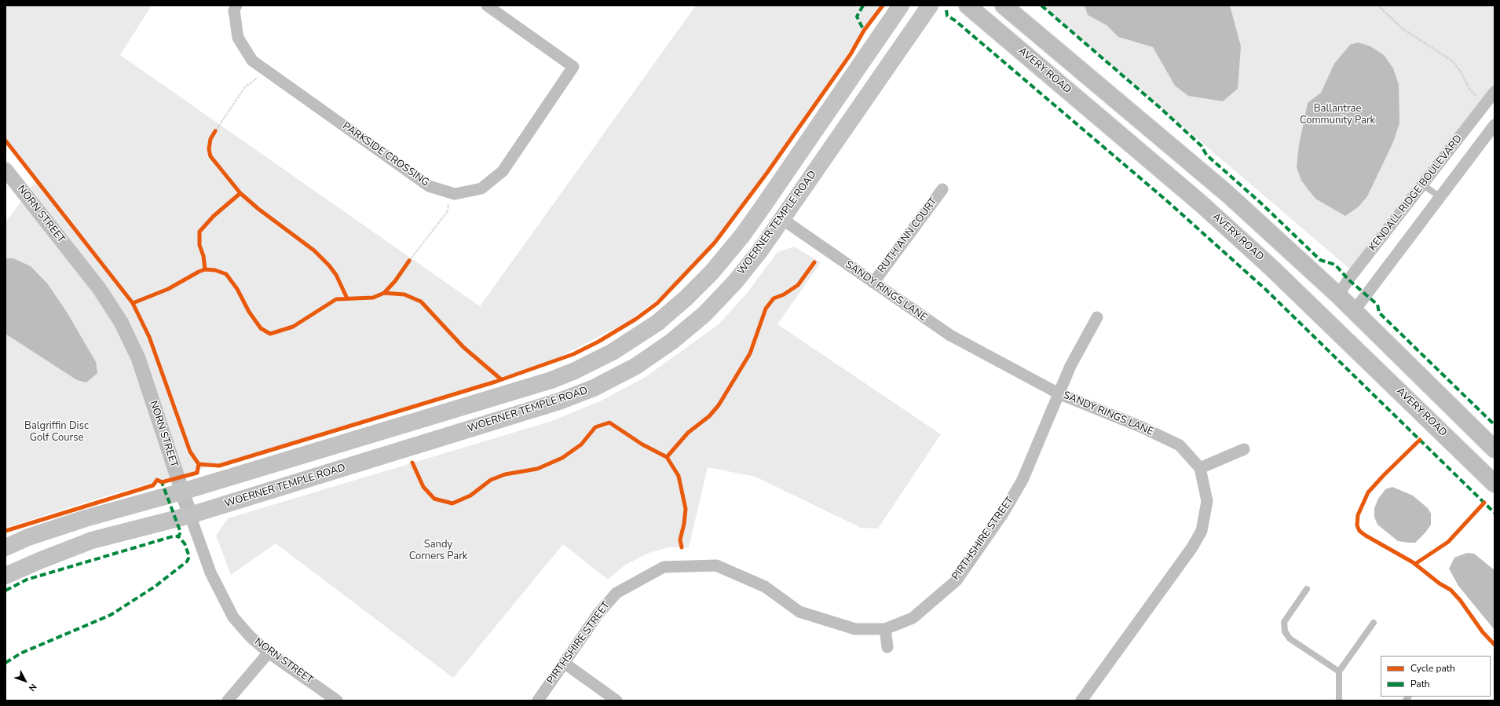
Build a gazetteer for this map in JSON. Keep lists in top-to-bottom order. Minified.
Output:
{"streets":{"main road":["AVERY ROAD","WOERNER TEMPLE ROAD"],"street":["PARKSIDE CROSSING","KENDALL RIDGE BOULEVARD","NORN STREET","RUTH ANN COURT","SANDY RINGS LANE","PIRTHSHIRE STREET"]},"crossings":[["NORN STREET","WOERNER TEMPLE ROAD"],["WOERNER TEMPLE ROAD","SANDY RINGS LANE"],["RUTH ANN COURT","SANDY RINGS LANE"],["SANDY RINGS LANE","PIRTHSHIRE STREET"]],"parks":["Ballantrae Community Park","Balgriffin Disc Golf Course","Sandy Corners Park"],"legend":["Cycle path","Path"],"north":"bottom right"}
